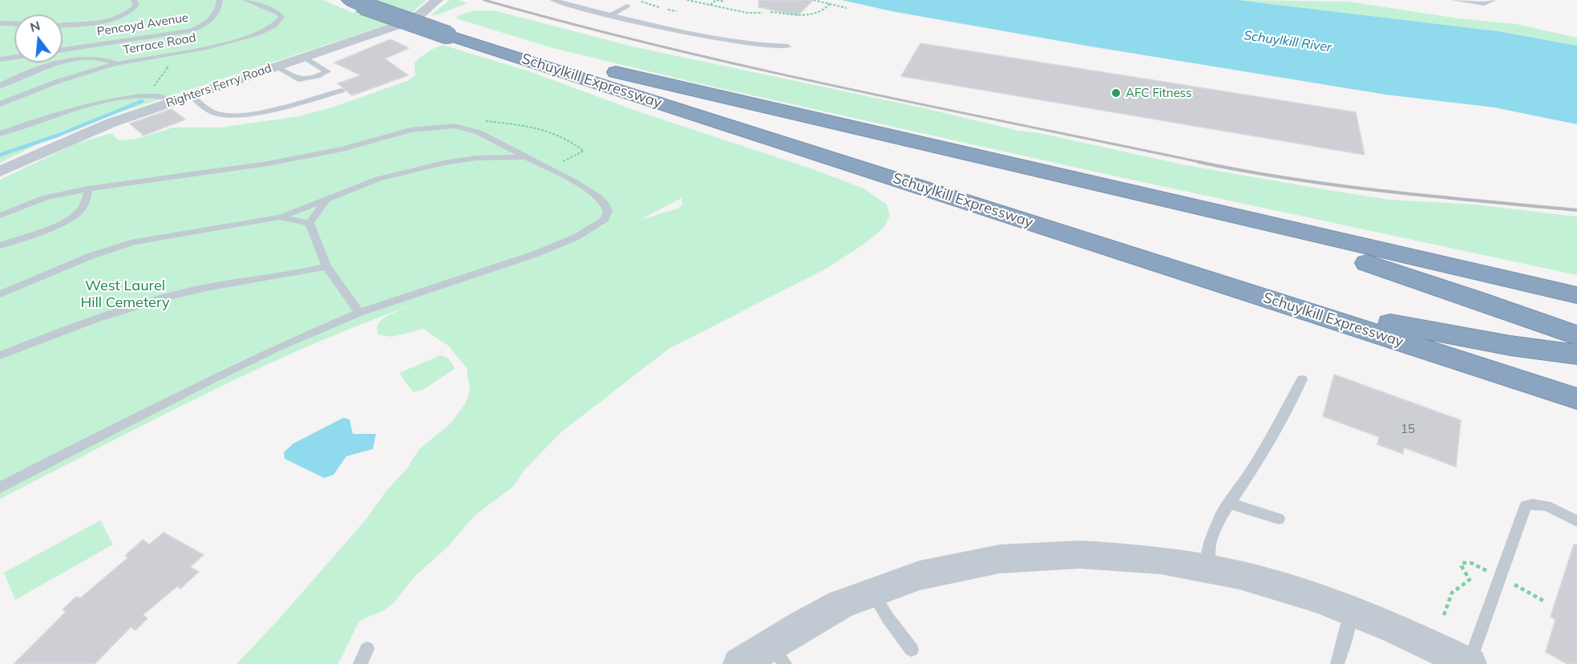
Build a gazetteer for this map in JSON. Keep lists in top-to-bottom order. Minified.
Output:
{"streets":{"highway":["Schuylkill Expressway"],"street":["Righters Ferry Road"],"lane":["Pencoyd Avenue","Terrace Road"]},"water":["Schuylkill River"],"parks":["West Laurel Hill Cemetery"],"places":["AFC Fitness"],"house_numbers":["15"],"north":"top"}
